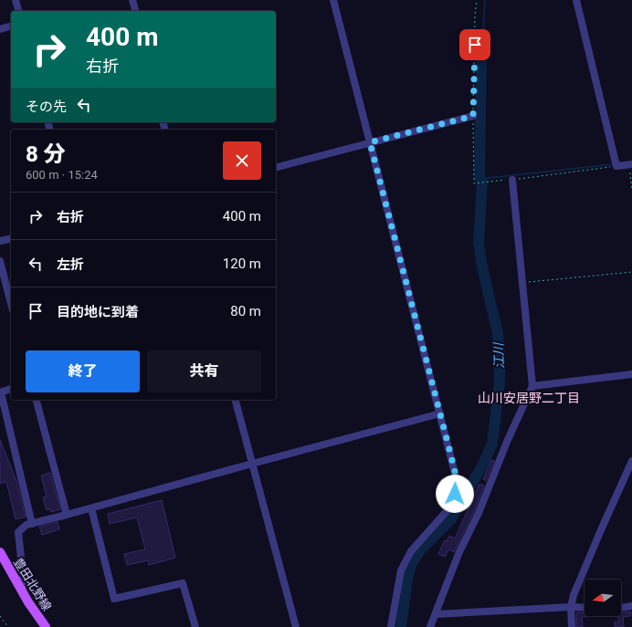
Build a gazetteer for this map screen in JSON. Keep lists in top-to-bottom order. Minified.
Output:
{"streets":{"main road":["豊田北野線"]},"districts":["山川安居野二丁目"],"water":["江川"],"north":"left","page":{"turn":["400 m","右折"],"then":"その先","heading":["8 分","600 m · 15:24"],"list":[{"name":"右折","value":"400 m"},{"name":"左折","value":"120 m"},{"name":"目的地に到着","value":"80 m"}],"buttons":["終了","共有"]}}
